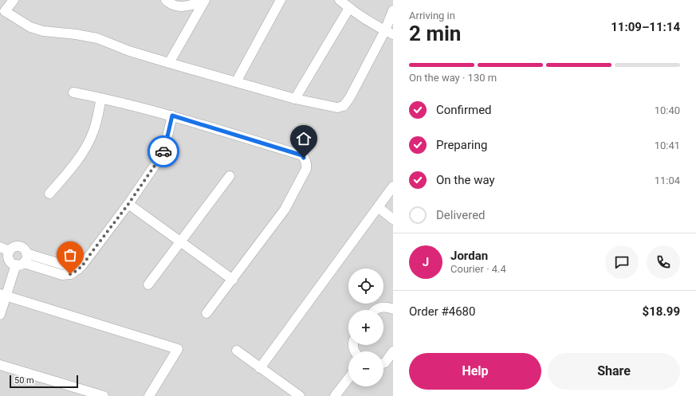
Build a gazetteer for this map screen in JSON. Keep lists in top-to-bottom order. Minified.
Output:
{"scale_bar":"50 m","page":{"heading":["2 min","Arriving in","11:09–11:14"],"panel":["Jordan","Courier · 4.4","Order #4680","$18.99"],"bar":"On the way · 130 m","list":[["Confirmed","10:40"],["Preparing","10:41"],["On the way","11:04"],"Delivered"],"round":"J","map_buttons":["+","−"],"buttons":["Help","Share"],"scale":"50 m"}}
